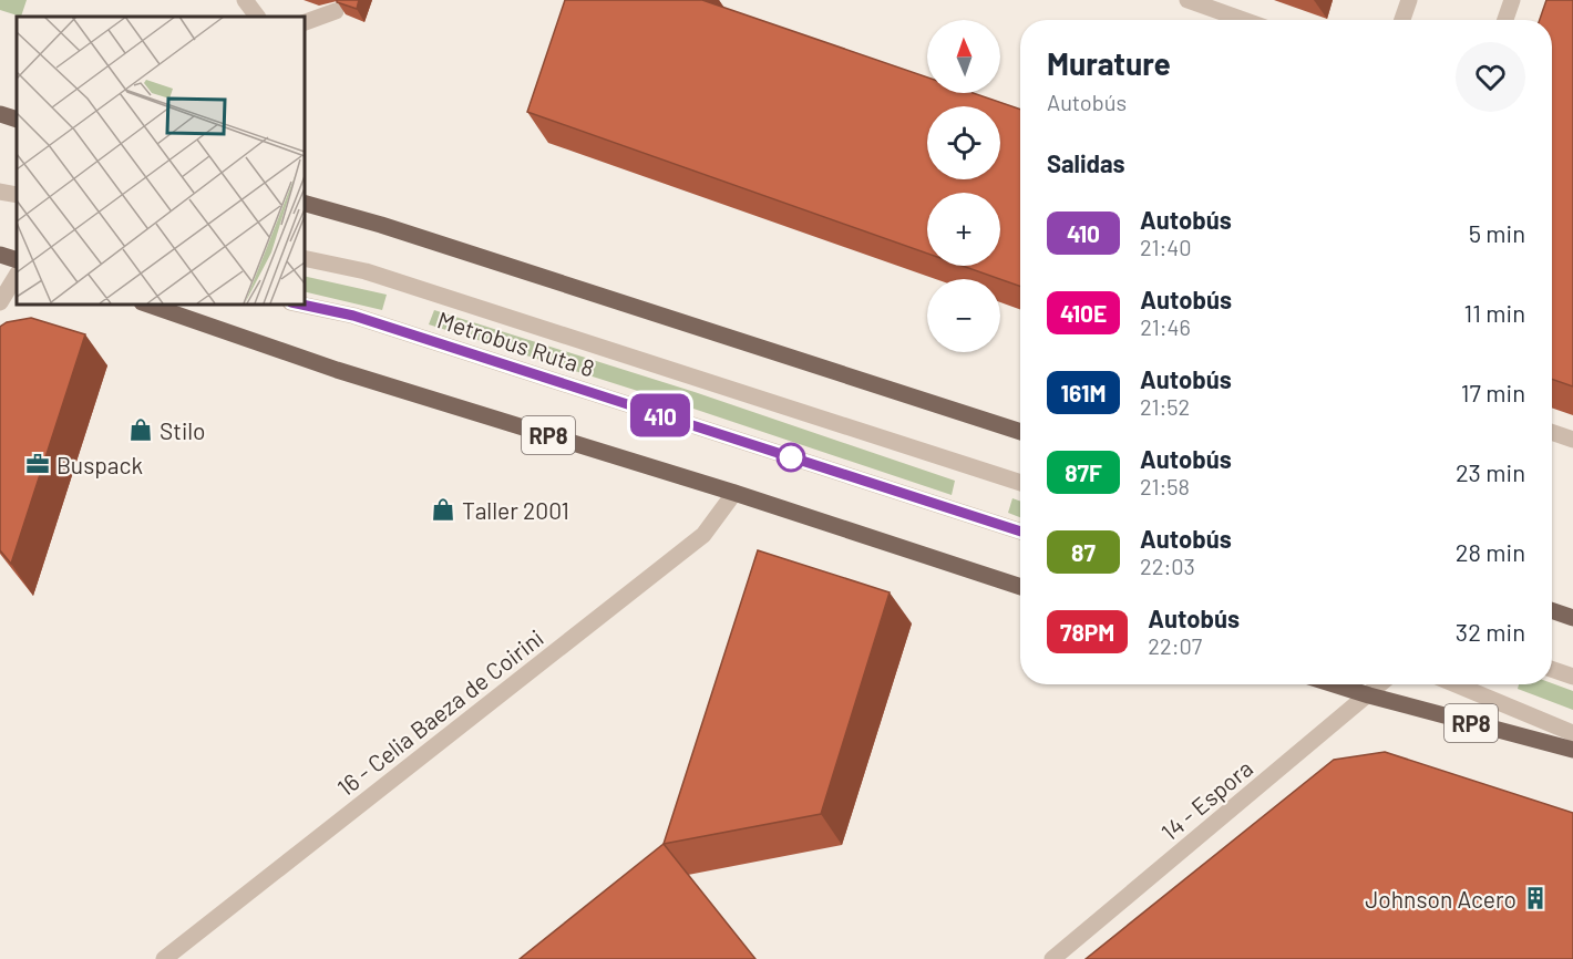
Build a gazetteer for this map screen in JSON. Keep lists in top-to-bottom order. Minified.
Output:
{"streets":{"main road":["RP8"],"street":["Metrobus Ruta 8","16 - Celia Baeza de Coirini","14 - Espora"]},"crossings":[["RP8","16 - Celia Baeza de Coirini"],["RP8","14 - Espora"]],"places":{"shop":["Stilo","Taller 2001"],"office":["Buspack"],"building":["Johnson Acero"]},"lines":["bus line 410"],"north":"top","page":{"on_map":"410","map_buttons":["+","−"],"heading":[["Murature","Autobús"],"Salidas"],"list":[{"mark":"410","name":"Autobús","note":"21:40","value":"5 min"},{"mark":"410E","name":"Autobús","note":"21:46","value":"11 min"},{"mark":"161M","name":"Autobús","note":"21:52","value":"17 min"},{"mark":"87F","name":"Autobús","note":"21:58","value":"23 min"},{"mark":"87","name":"Autobús","note":"22:03","value":"28 min"},{"mark":"78PM","name":"Autobús","note":"22:07","value":"32 min"}]}}
